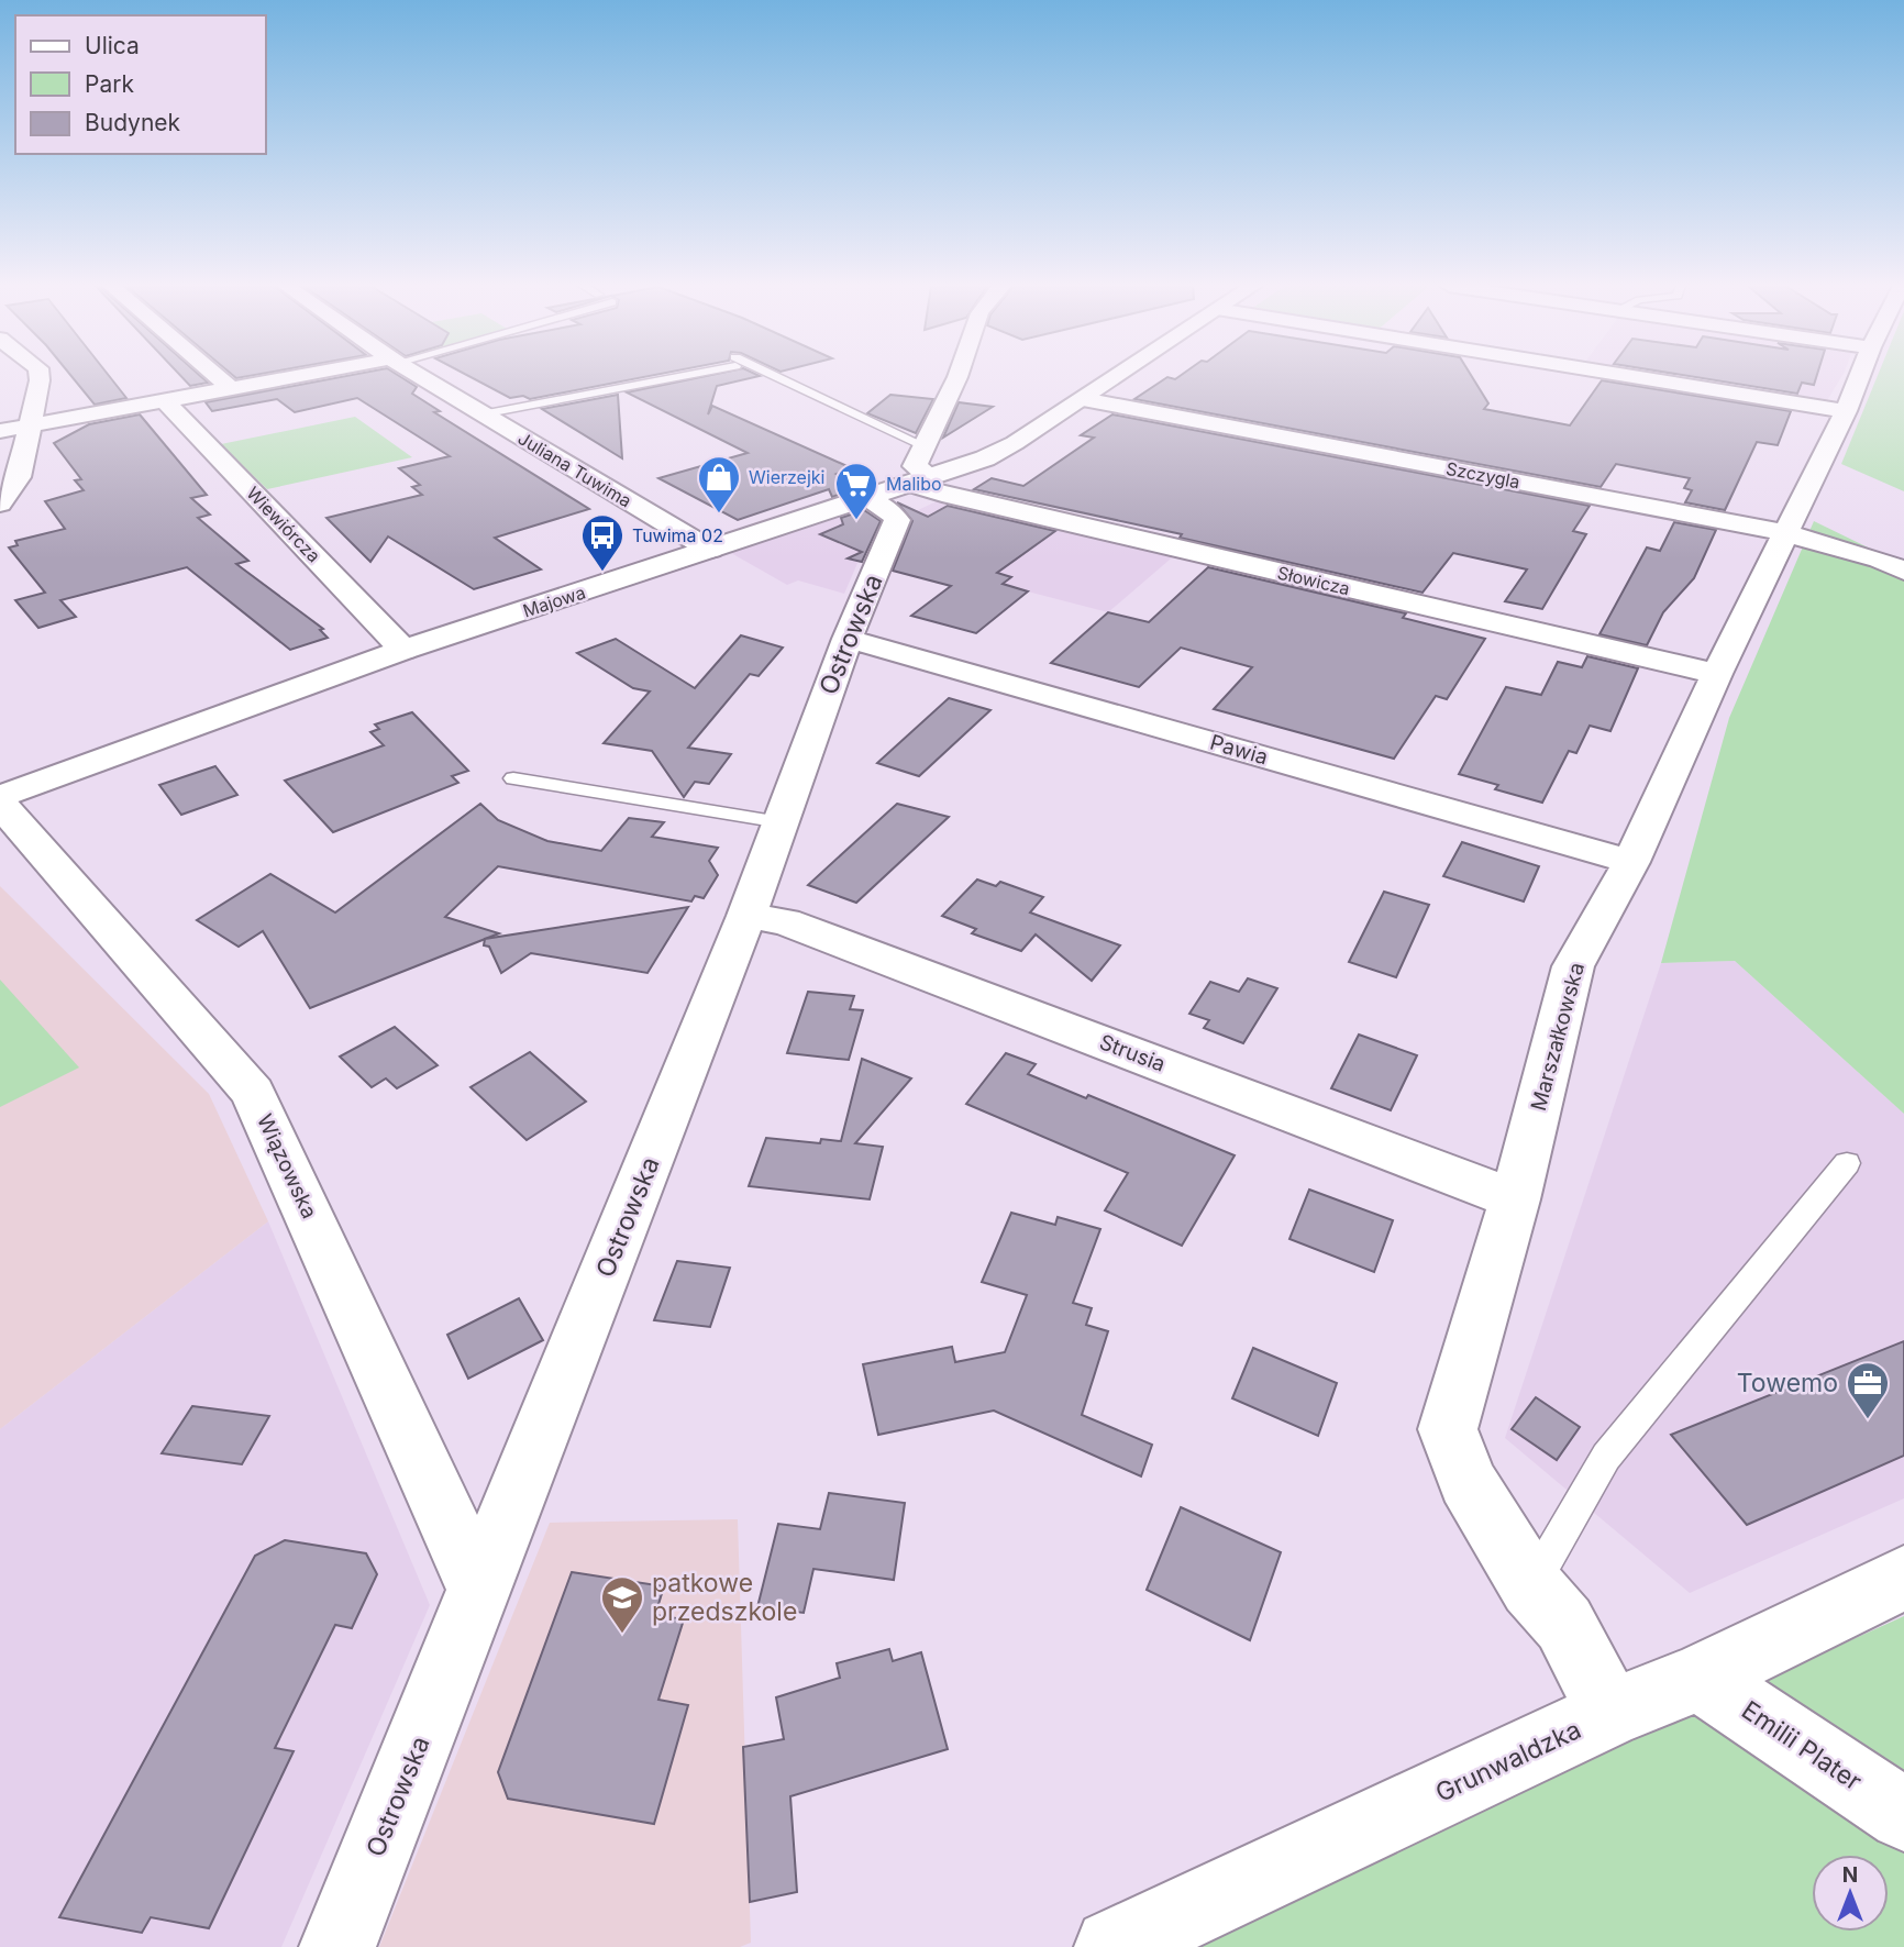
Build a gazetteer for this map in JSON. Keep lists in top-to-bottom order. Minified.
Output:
{"streets":{"street":["Juliana Tuwima","Szczygla","Wiewiórcza","Słowicza","Majowa","Ostrowska","Pawia","Marszałkowska","Strusia","Wiązowska","Emilii Plater","Grunwaldzka"]},"crossings":[["Juliana Tuwima","Majowa"],["Szczygla","Majowa"],["Szczygla","Marszałkowska"],["Wiewiórcza","Majowa"],["Słowicza","Majowa"],["Słowicza","Marszałkowska"],["Majowa","Ostrowska"],["Ostrowska","Pawia"],["Ostrowska","Strusia"],["Ostrowska","Wiązowska"],["Pawia","Marszałkowska"],["Marszałkowska","Strusia"],["Marszałkowska","Grunwaldzka"],["Emilii Plater","Grunwaldzka"]],"places":{"shop":["Wierzejki"],"supermarket":["Malibo"],"bus stop":["Tuwima 02"],"office":["Towemo"],"school or university":["patkowe przedszkole"]},"legend":["Ulica","Park","Budynek"],"north":"top"}
